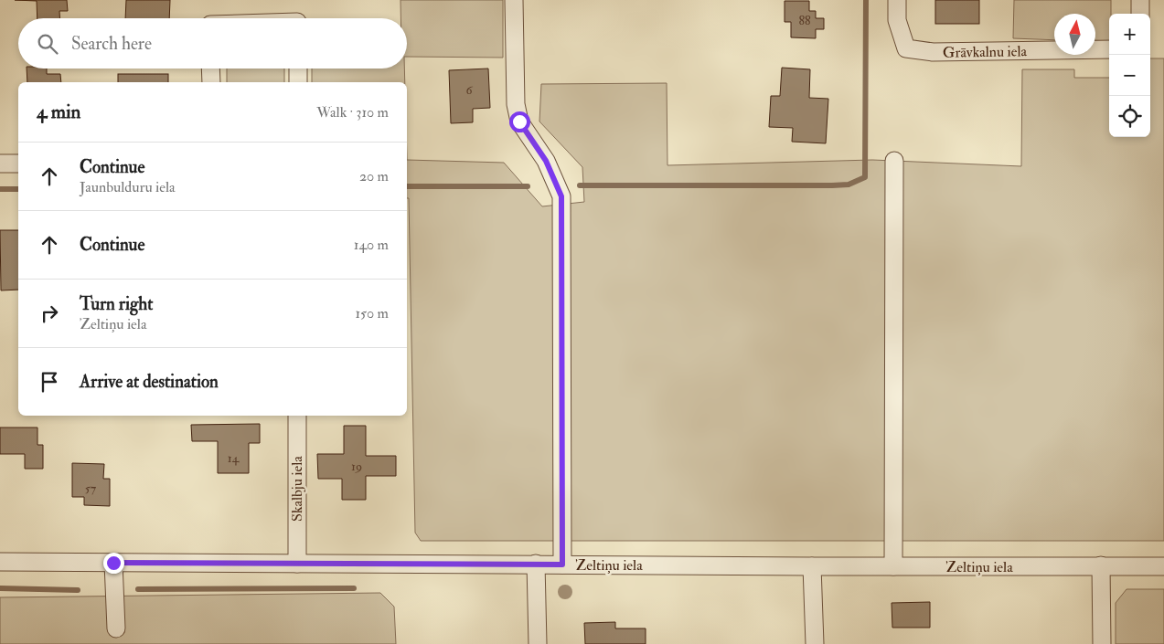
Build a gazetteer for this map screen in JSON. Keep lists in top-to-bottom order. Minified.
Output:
{"streets":{"street":["Grāvkalnu iela","Skalbju iela","Zeltiņu iela"]},"crossings":[["Skalbju iela","Zeltiņu iela"]],"house_numbers":["88","6","14","19","57"],"north":"top","page":{"map_buttons":["+","−"],"search":"Search here","heading":["4 min","Walk · 310 m"],"list":[["Continue","Jaunbulduru iela","20 m"],["Continue","140 m"],["Turn right","Zeltiņu iela","150 m"],"Arrive at destination"]}}
